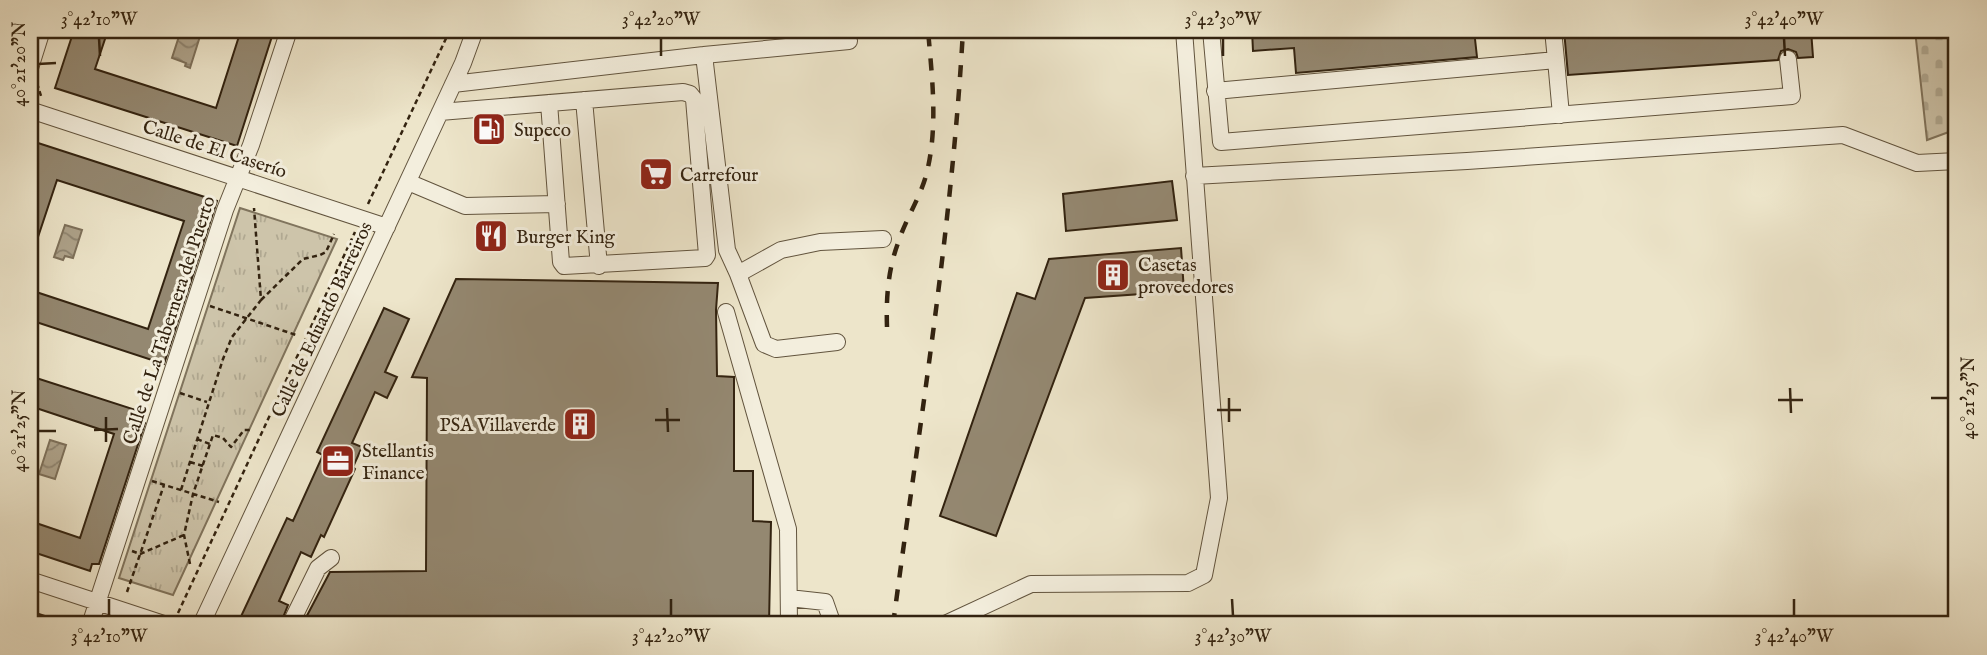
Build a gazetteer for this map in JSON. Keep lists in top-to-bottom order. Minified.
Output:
{"streets":{"street":["Calle de El Caserío","Calle de Eduardo Barreiros","Calle de La Tabernera del Puerto"]},"crossings":[["Calle de El Caserío","Calle de Eduardo Barreiros"],["Calle de El Caserío","Calle de La Tabernera del Puerto"]],"places":{"fuel station":["Supeco"],"supermarket":["Carrefour"],"restaurant":["Burger King"],"building":["Casetas proveedores","PSA Villaverde"],"office":["Stellantis Finance"]},"coordinates":["3°42'10\"W","3°42'20\"W","3°42'30\"W","3°42'40\"W","40°21'20\"N","40°21'25\"N"]}
